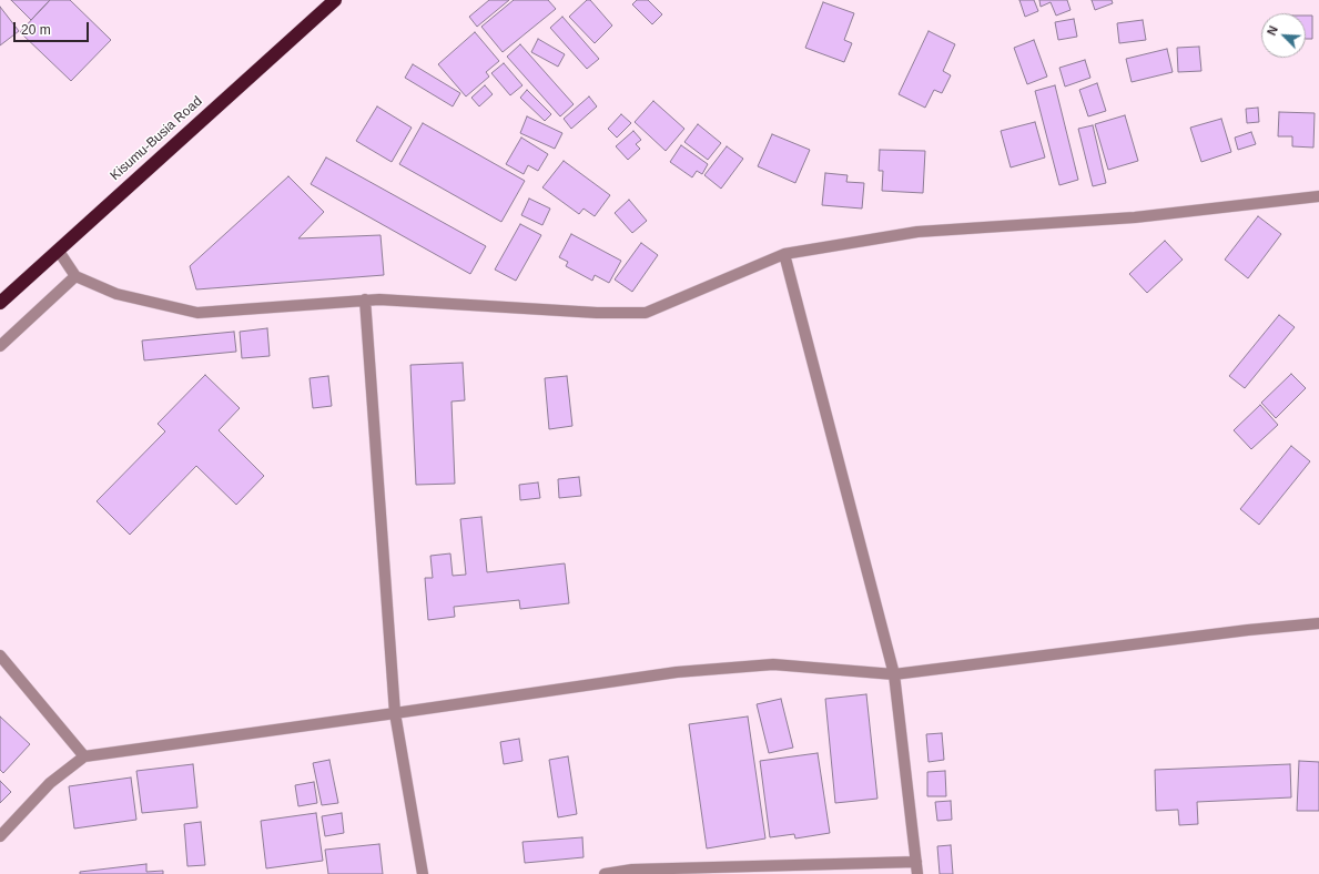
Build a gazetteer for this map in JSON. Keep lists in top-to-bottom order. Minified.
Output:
{"streets":{"highway":["Kisumu-Busia Road"]},"scale_bar":"20 m","north":"top left"}
